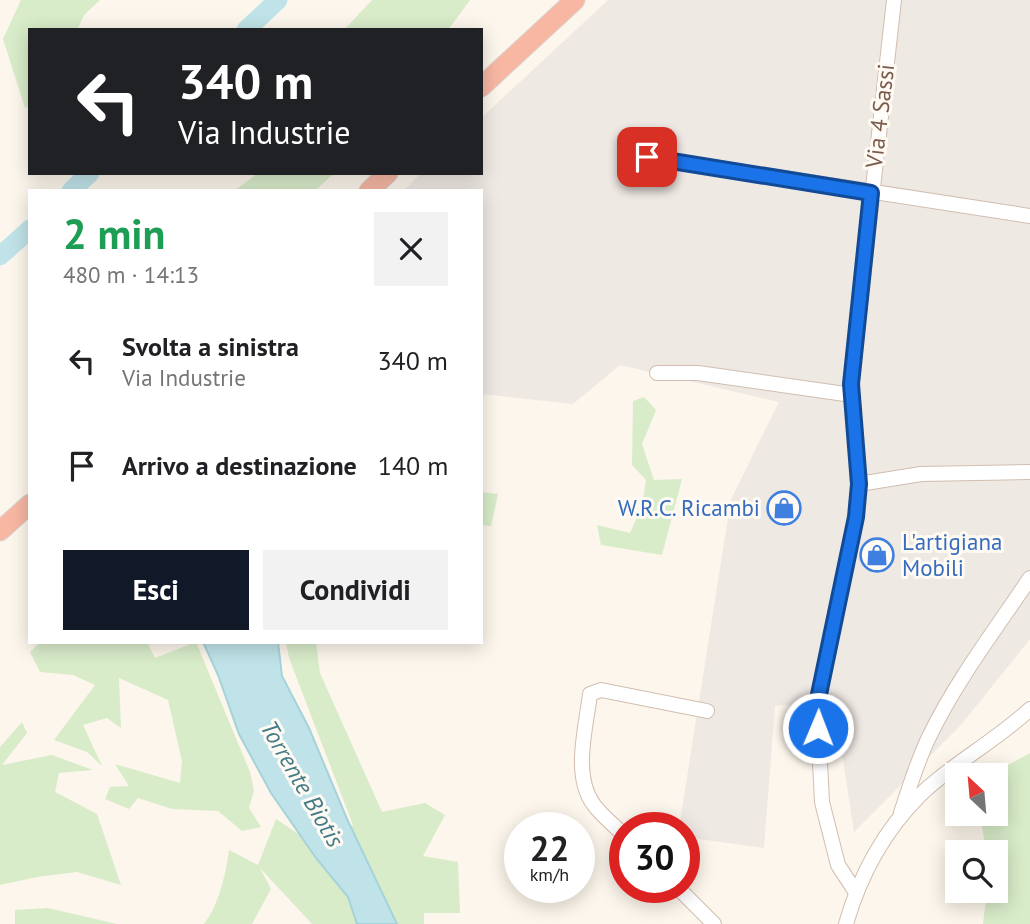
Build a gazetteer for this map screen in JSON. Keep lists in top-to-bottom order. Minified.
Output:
{"streets":{"street":["Via 4 Sassi"]},"water":["Torrente Biotis"],"places":{"shop":["W.R.C. Ricambi","L'artigiana Mobili"]},"north":"top left","page":{"turn":["340 m","Via Industrie"],"heading":["2 min","480 m · 14:13"],"list":[{"name":"Svolta a sinistra","note":"Via Industrie","value":"340 m"},{"name":"Arrivo a destinazione","value":"140 m"}],"buttons":["Esci","Condividi"],"speed":"22 km/h","limit":"30"}}
